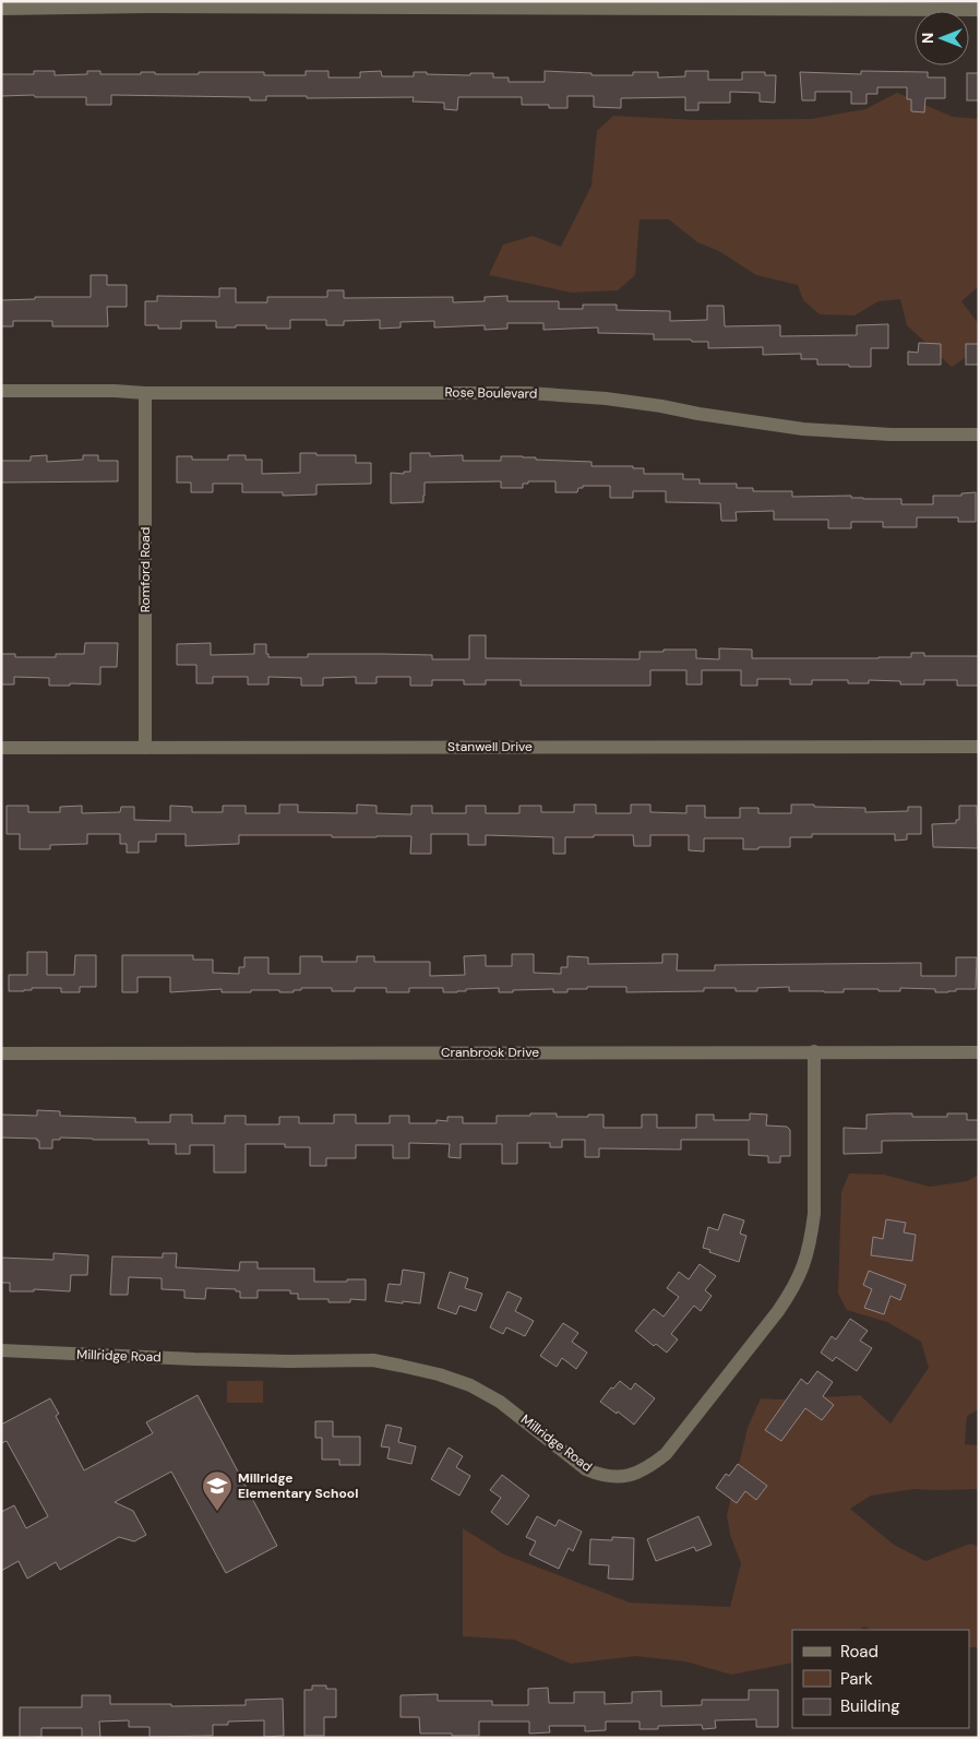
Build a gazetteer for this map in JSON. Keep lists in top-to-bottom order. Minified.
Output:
{"streets":{"street":["Rose Boulevard","Romford Road","Stanwell Drive","Cranbrook Drive","Millridge Road"]},"crossings":[["Rose Boulevard","Romford Road"],["Romford Road","Stanwell Drive"],["Cranbrook Drive","Millridge Road"]],"places":{"school or university":["Millridge Elementary School"]},"legend":["Road","Park","Building"],"north":"left"}
